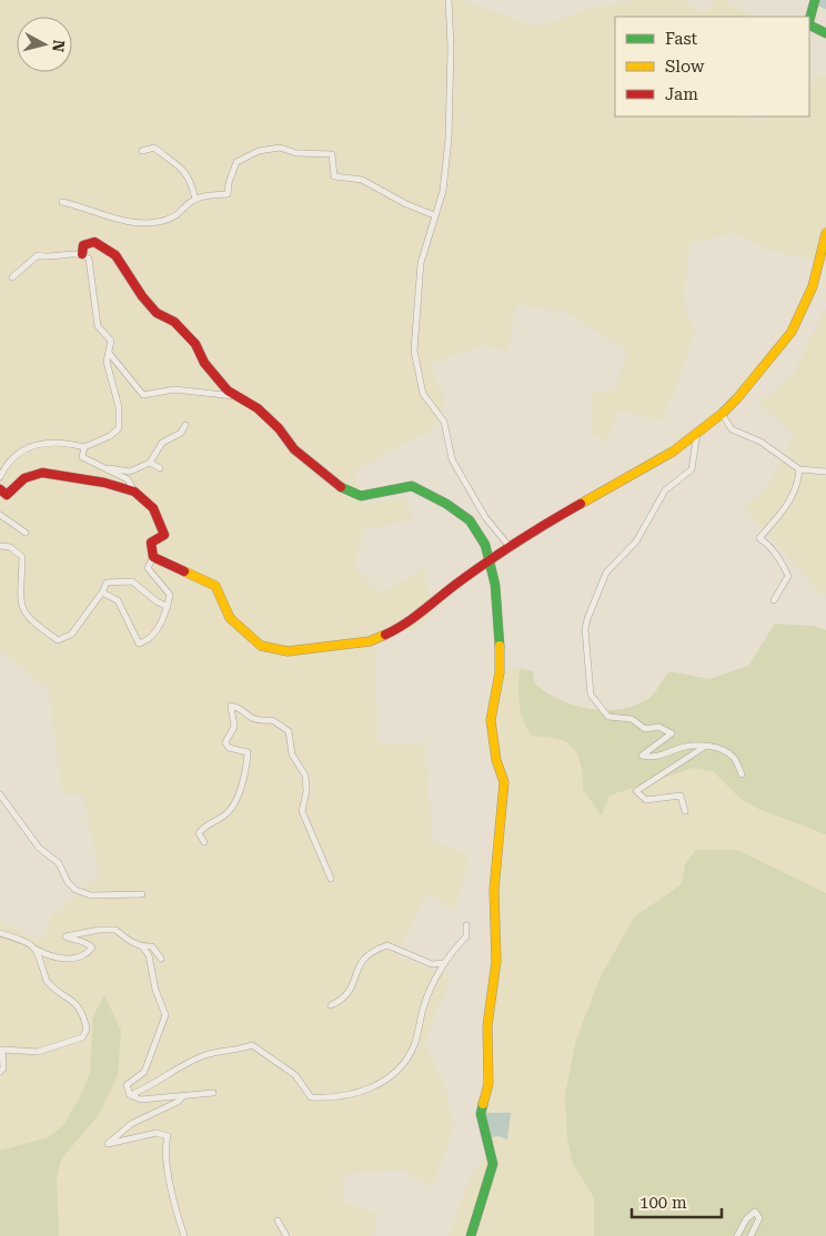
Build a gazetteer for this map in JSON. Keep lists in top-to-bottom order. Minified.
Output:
{"legend":["Fast","Slow","Jam"],"scale_bar":"100 m","north":"right"}
